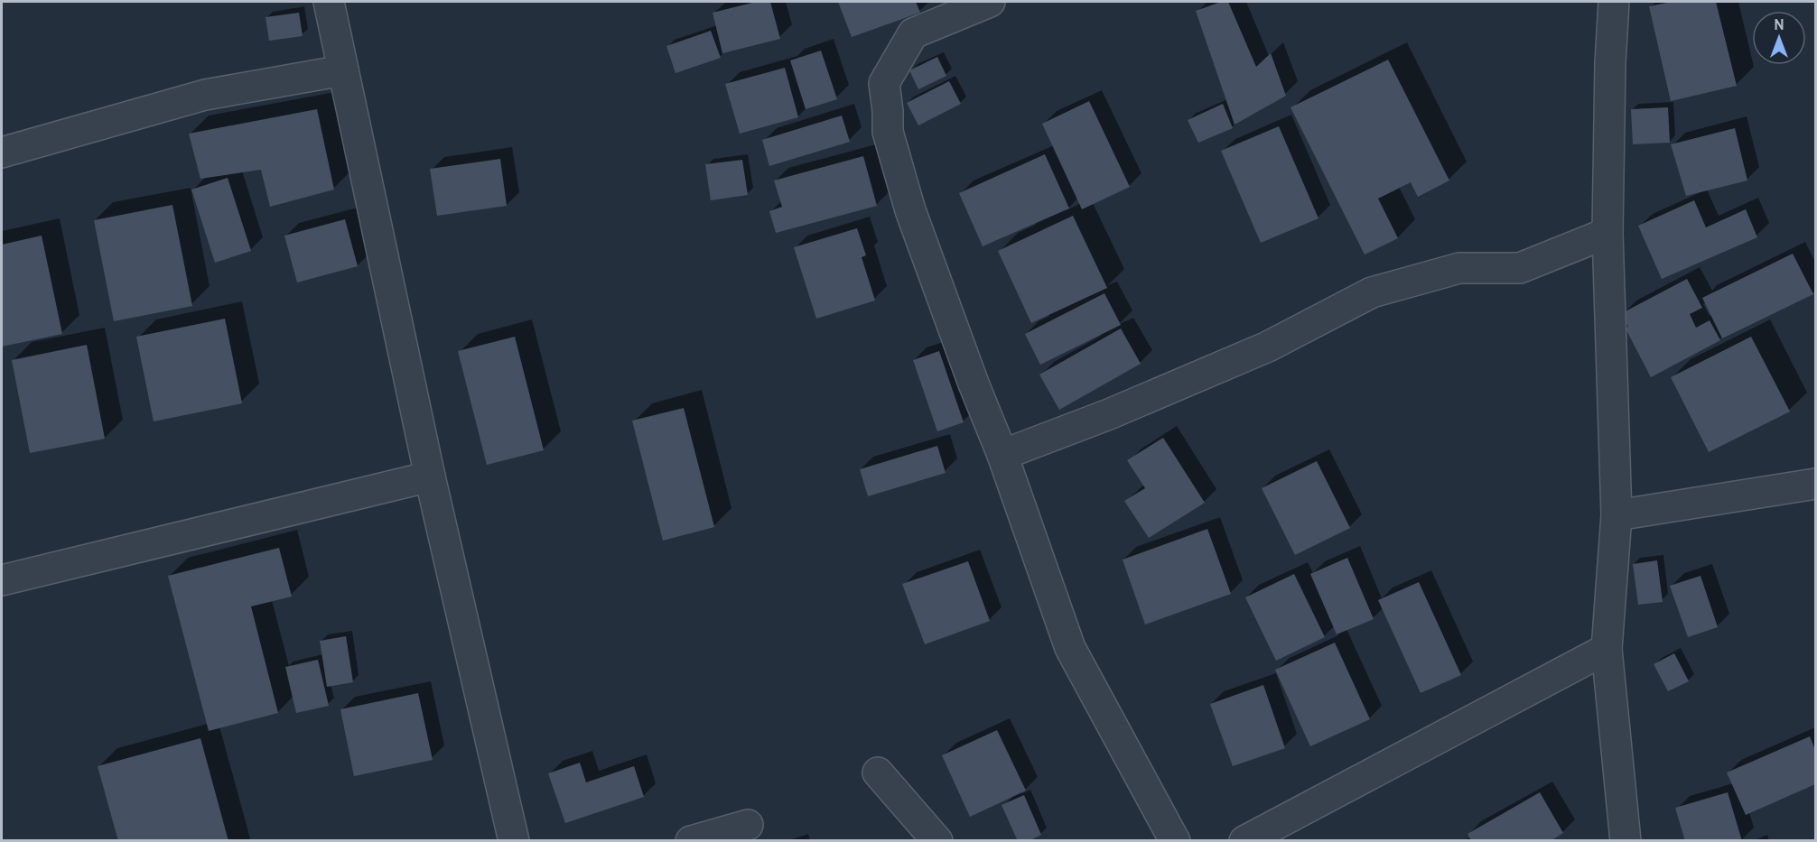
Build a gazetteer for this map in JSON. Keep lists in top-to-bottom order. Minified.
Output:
{"north":"top"}
